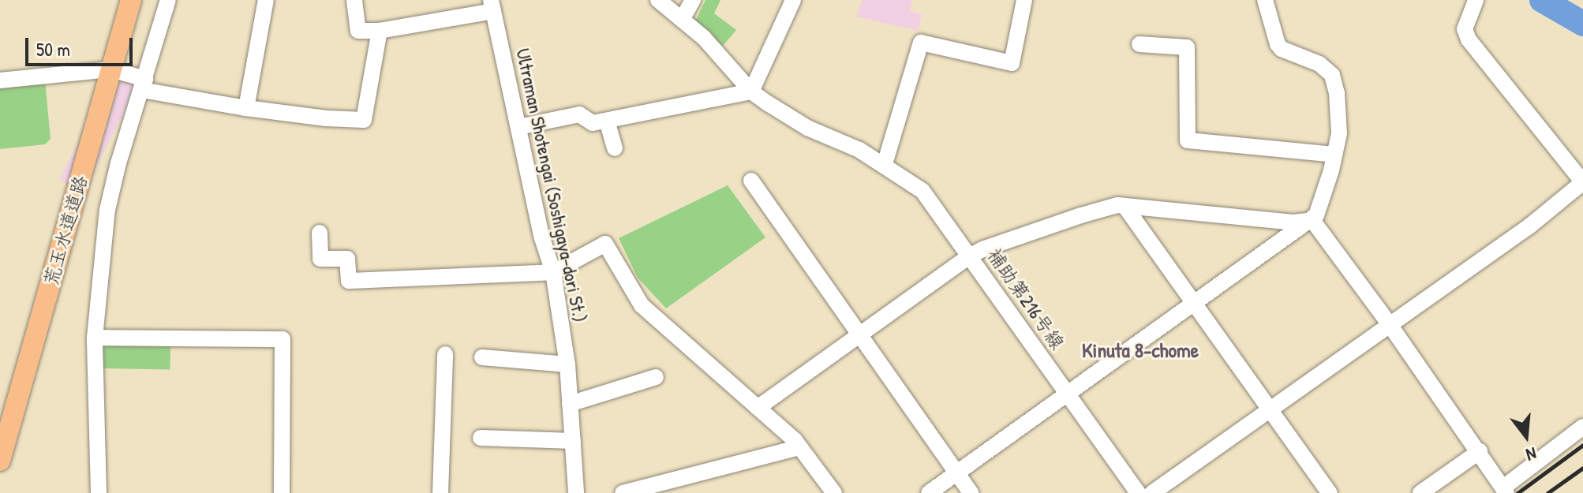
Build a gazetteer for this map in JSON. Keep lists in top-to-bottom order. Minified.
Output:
{"streets":{"main road":["荒玉水道道路"],"street":["Ultraman Shotengai (Soshigaya-dori St.)","補助第216号線"]},"districts":["Kinuta 8-chome"],"scale_bar":"50 m","north":"bottom"}
